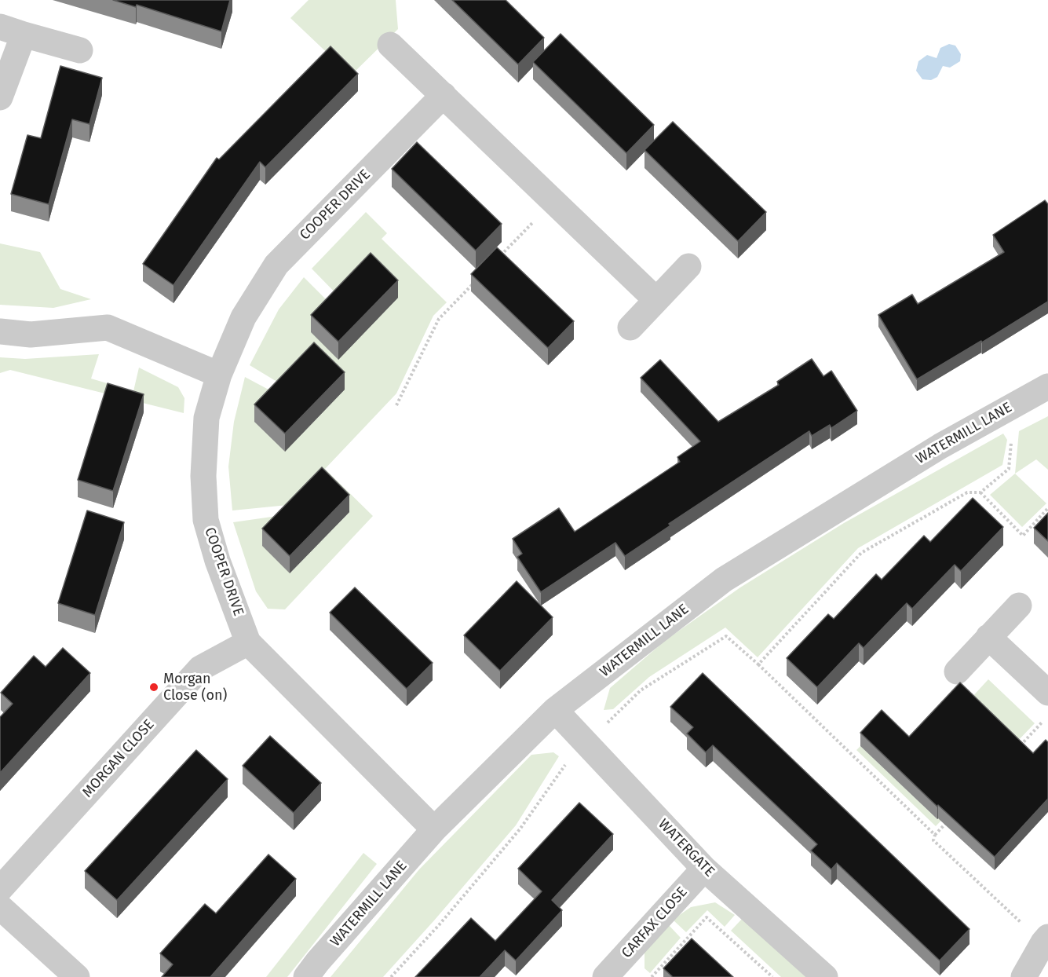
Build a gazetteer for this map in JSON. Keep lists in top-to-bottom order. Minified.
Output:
{"streets":{"street":["COOPER DRIVE","WATERMILL LANE","MORGAN CLOSE","WATERGATE","CARFAX CLOSE"]},"crossings":[["COOPER DRIVE","WATERMILL LANE"],["COOPER DRIVE","MORGAN CLOSE"],["WATERMILL LANE","WATERGATE"],["WATERGATE","CARFAX CLOSE"]],"places":["Morgan Close (on)"]}
